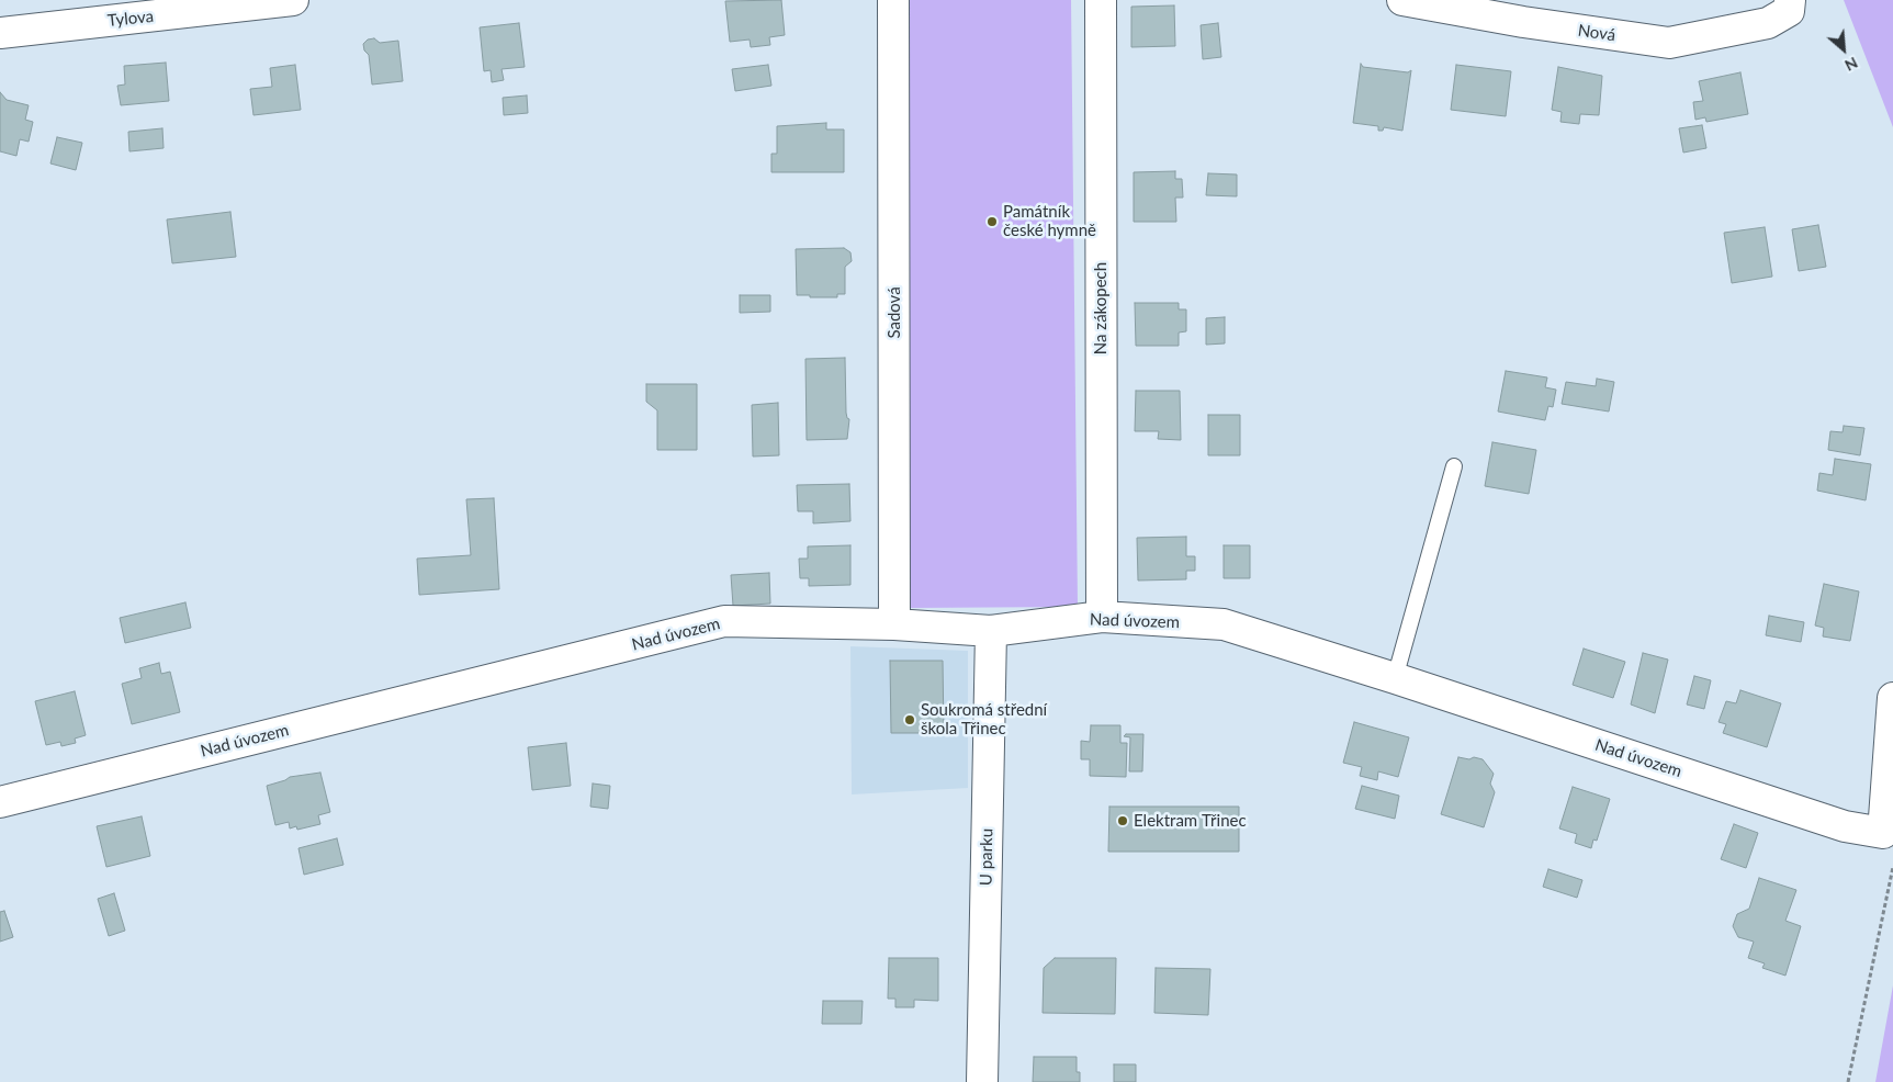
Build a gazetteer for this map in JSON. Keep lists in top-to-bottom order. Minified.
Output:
{"streets":{"street":["Tylova","Nová","Na zákopech","Sadová","Nad úvozem","U parku"]},"crossings":[["Na zákopech","Nad úvozem"],["Sadová","Nad úvozem"],["Nad úvozem","U parku"]],"places":["Památník české hymně","Soukromá střední škola Třinec","Elektram Třinec"],"north":"bottom right"}
